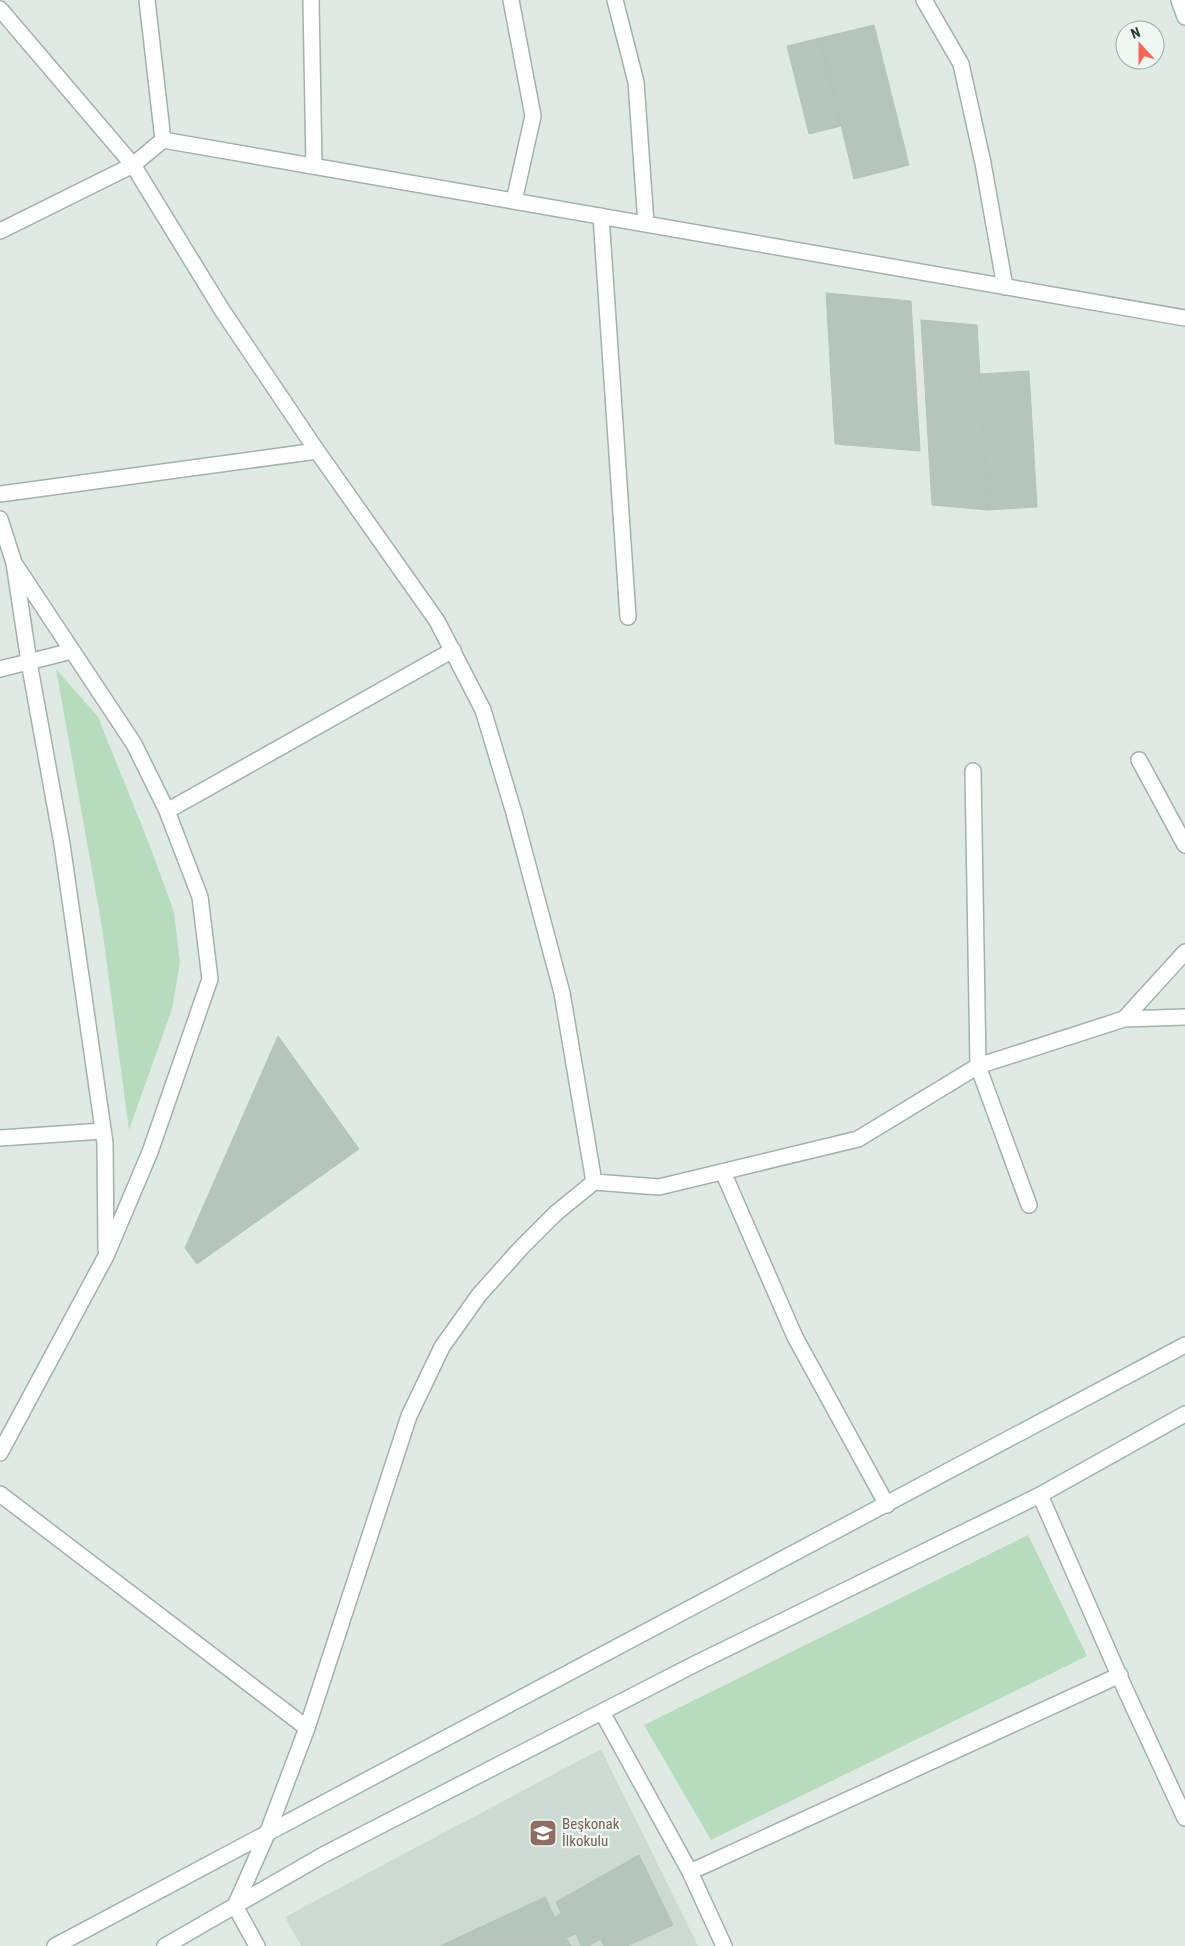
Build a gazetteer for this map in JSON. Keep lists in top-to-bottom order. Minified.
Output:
{"places":{"school or university":["Beşkonak İlkokulu"]},"north":"top"}
